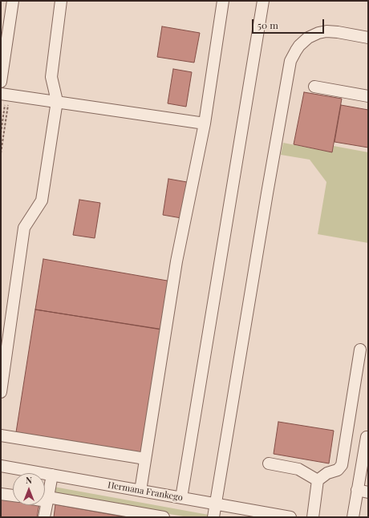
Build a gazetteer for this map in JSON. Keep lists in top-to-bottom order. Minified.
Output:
{"streets":{"street":["Hermana Frankego"]},"scale_bar":"50 m","north":"top"}
